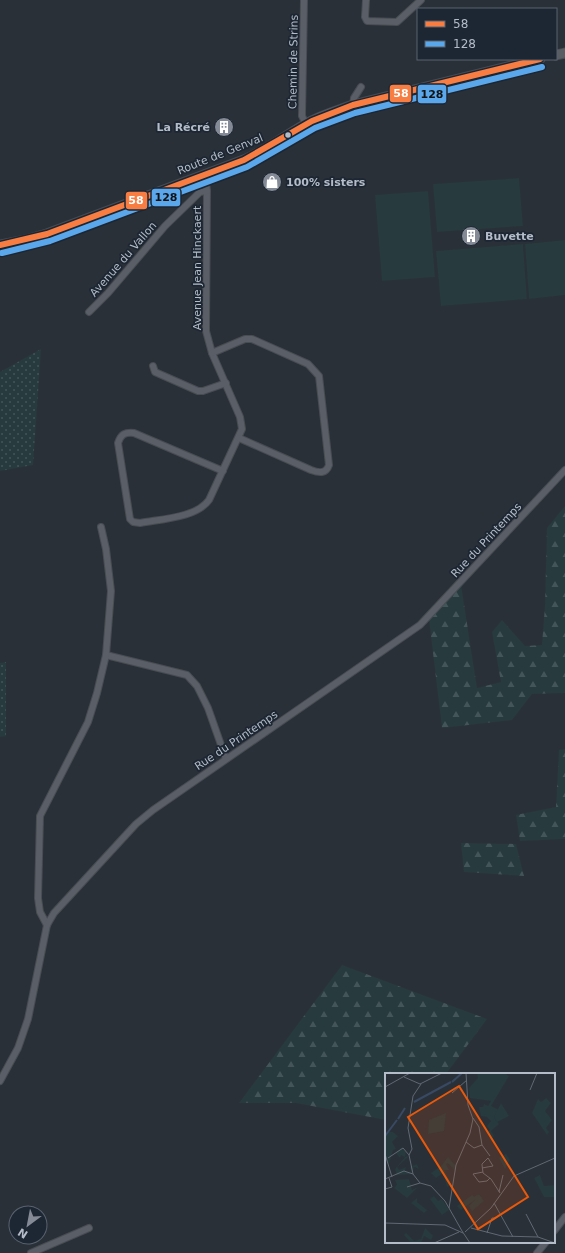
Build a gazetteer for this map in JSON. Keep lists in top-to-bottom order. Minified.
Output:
{"streets":{"main road":["Route de Genval"],"street":["Chemin de Strins","Avenue du Vallon","Avenue Jean Hinckaert","Rue du Printemps"]},"crossings":[["Chemin de Strins","Route de Genval"],["Route de Genval","Avenue Jean Hinckaert"],["Avenue du Vallon","Avenue Jean Hinckaert"]],"places":{"building":["La Récré","Buvette"],"shop":["100% sisters"]},"lines":["transit line 58","transit line 128"],"legend":["58","128"],"north":"bottom left"}
